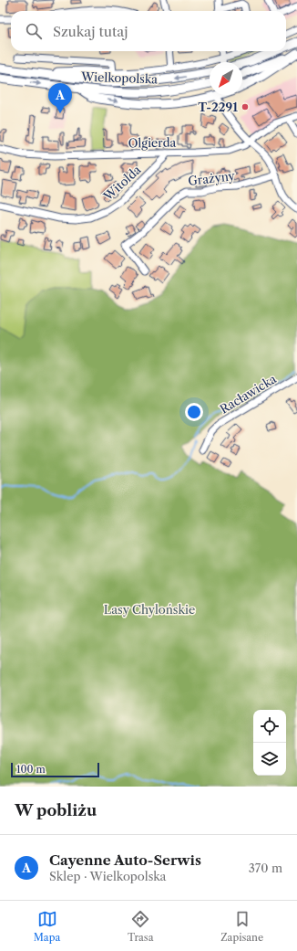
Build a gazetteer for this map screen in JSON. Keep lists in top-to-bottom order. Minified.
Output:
{"streets":{"main road":["Wielkopolska"],"street":["Olgierda","Grażyny","Witolda","Racławicka"]},"crossings":[["Olgierda","Witolda"]],"parks":["Lasy Chylońskie"],"places":["T-2291"],"scale_bar":"100 m","north":"bottom left","page":{"search":"Szukaj tutaj","pins":"A","scale":"100 m","heading":"W pobliżu","list":[{"mark":"A","name":"Cayenne Auto-Serwis","note":"Sklep · Wielkopolska","value":"370 m"}],"nav":["Mapa","Trasa","Zapisane"]}}
